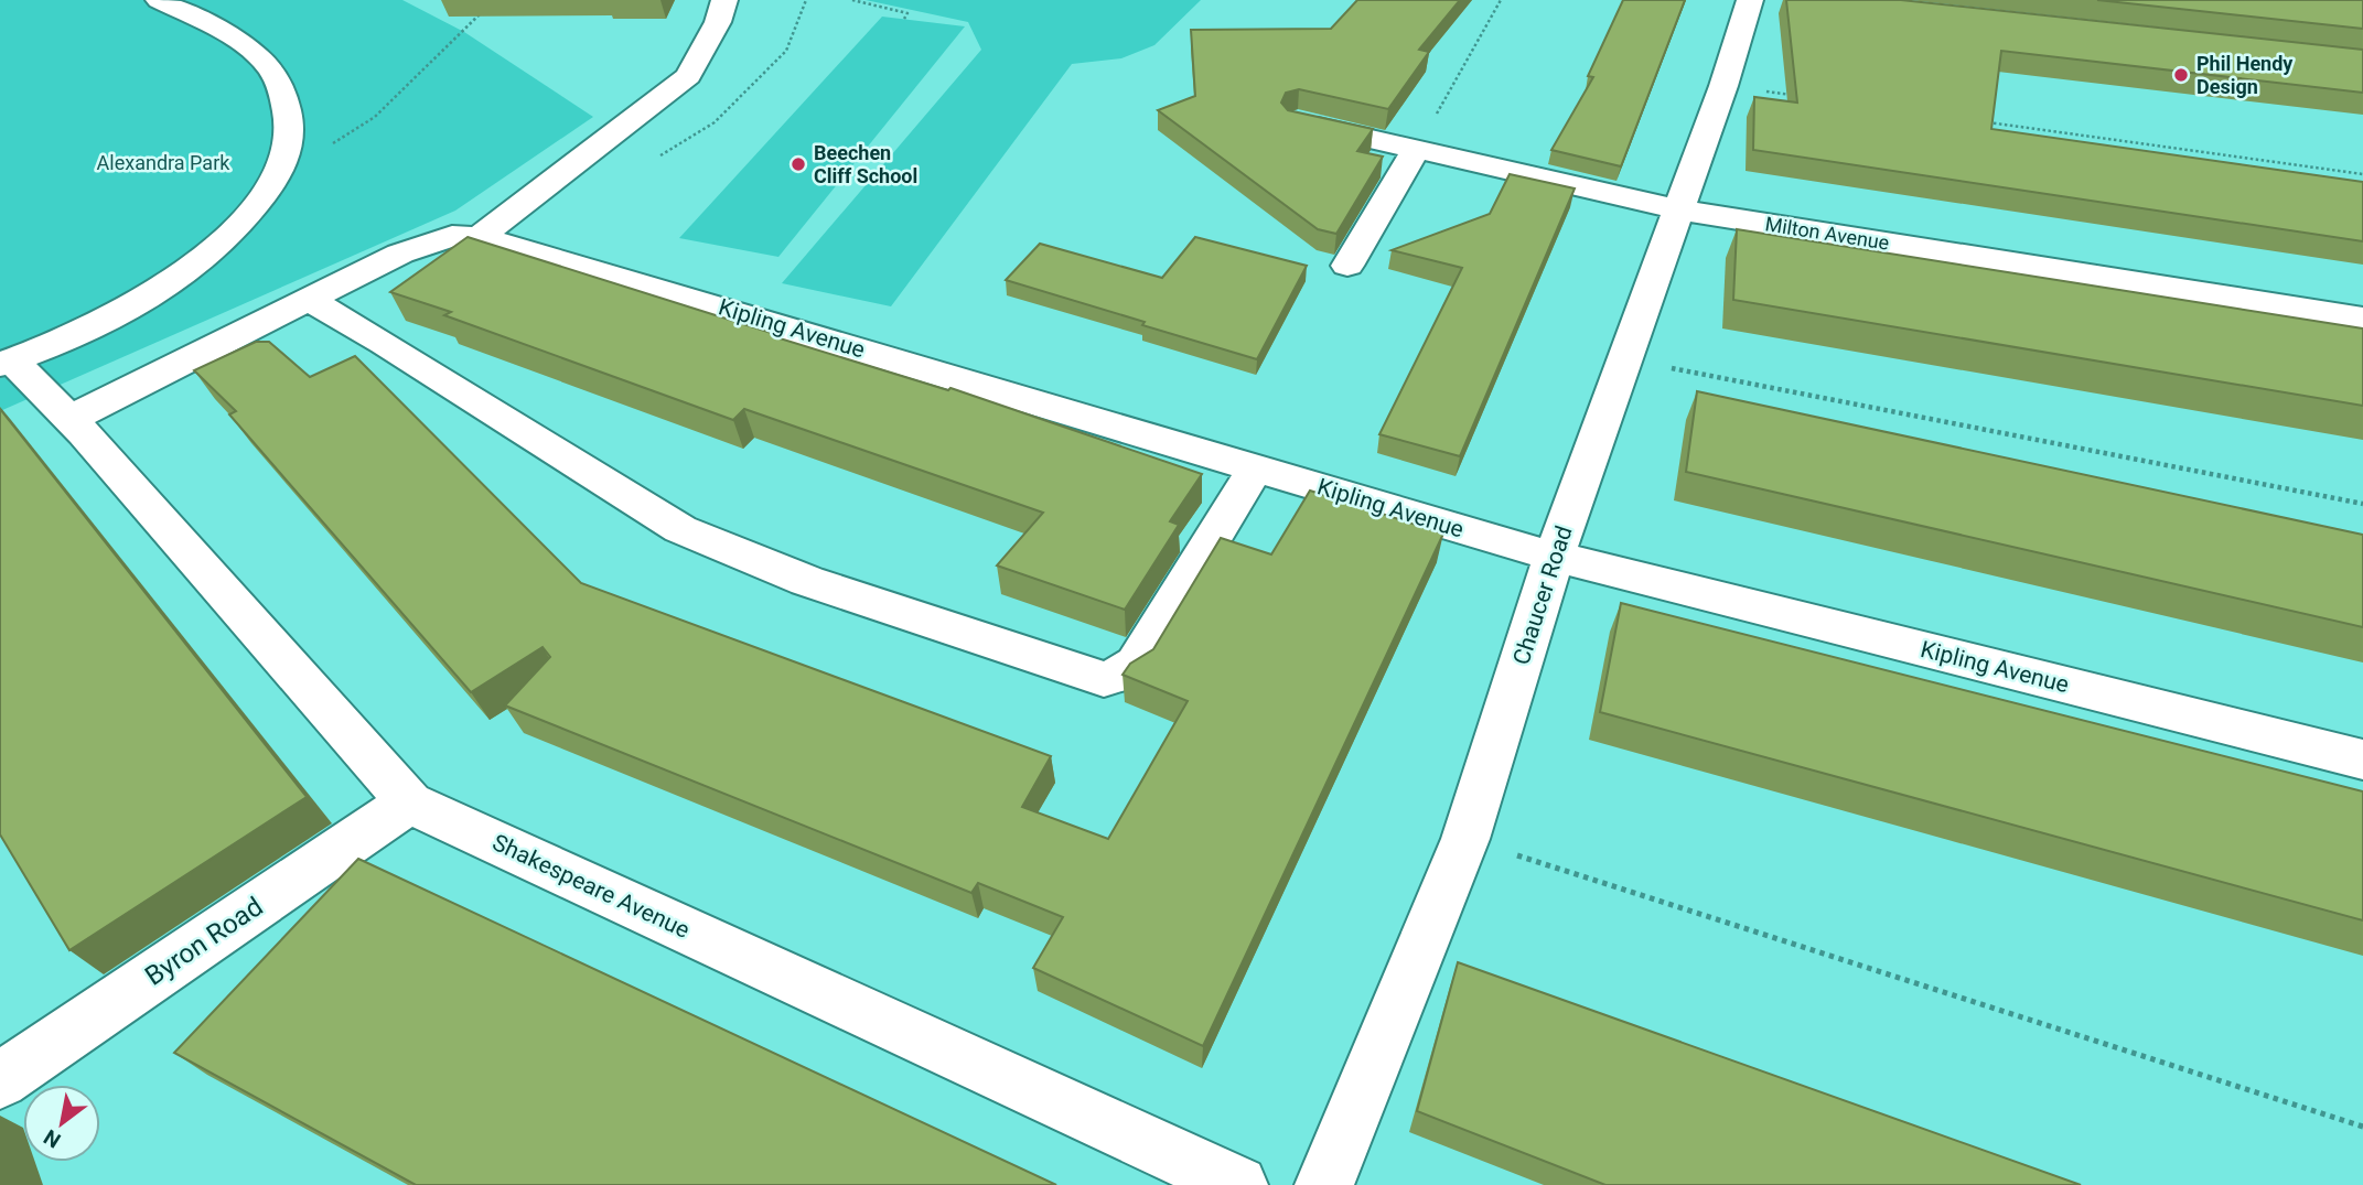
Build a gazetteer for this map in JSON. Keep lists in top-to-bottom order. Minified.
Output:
{"streets":{"street":["Milton Avenue","Kipling Avenue","Chaucer Road","Shakespeare Avenue","Byron Road"]},"crossings":[["Milton Avenue","Chaucer Road"],["Kipling Avenue","Chaucer Road"],["Kipling Avenue","Shakespeare Avenue"],["Shakespeare Avenue","Byron Road"]],"parks":["Alexandra Park"],"places":["Phil Hendy Design","Beechen Cliff School"],"north":"bottom left"}
